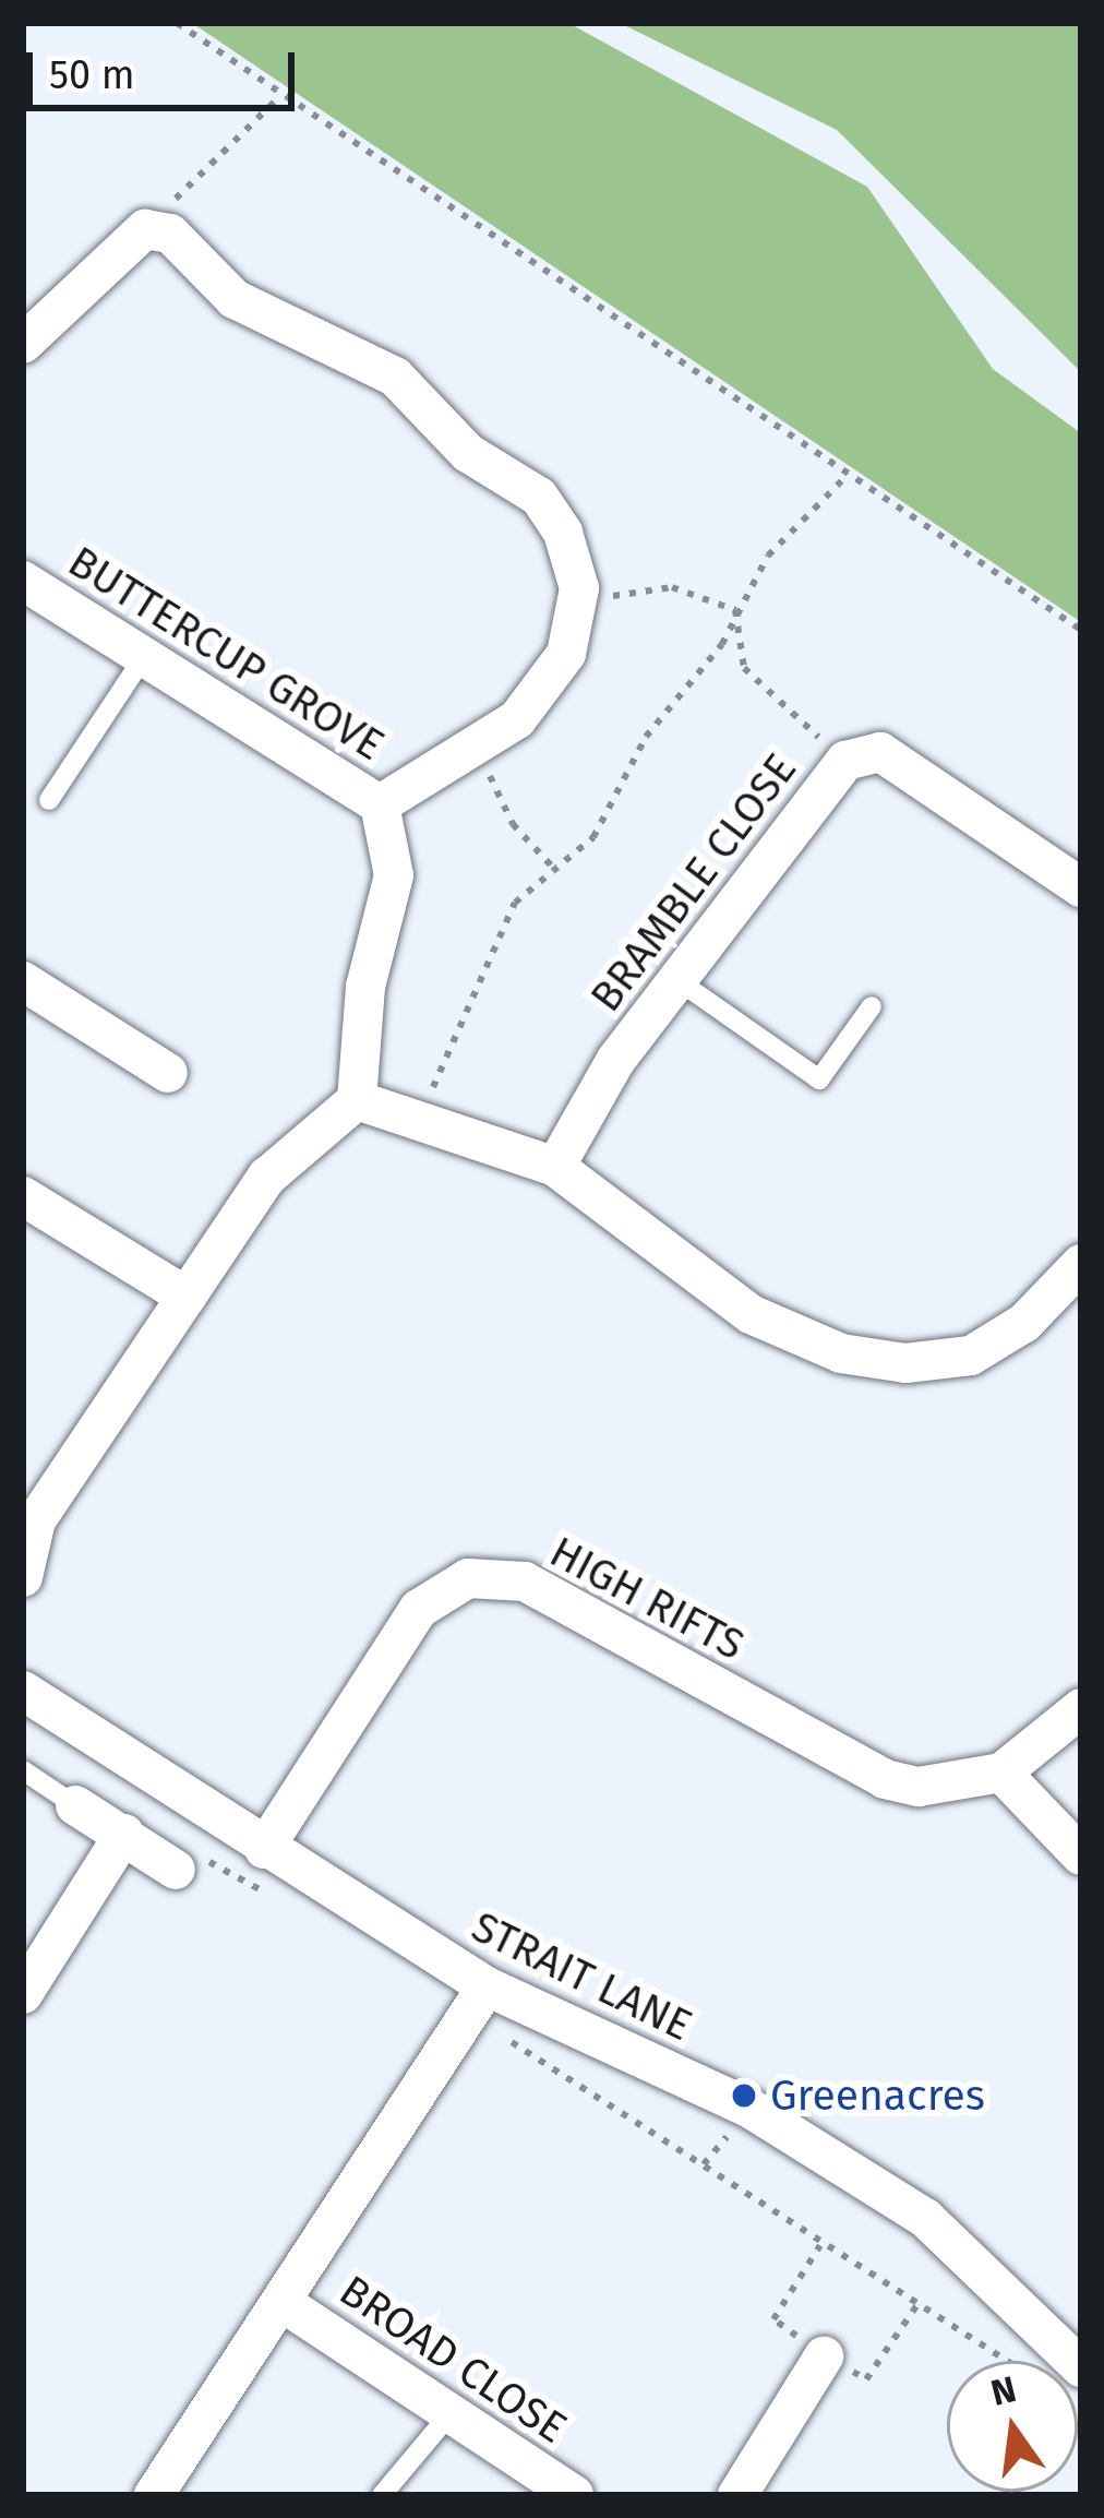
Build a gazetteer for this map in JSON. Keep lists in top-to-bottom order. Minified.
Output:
{"streets":{"street":["BUTTERCUP GROVE","BRAMBLE CLOSE","HIGH RIFTS","STRAIT LANE","BROAD CLOSE"]},"crossings":[["HIGH RIFTS","STRAIT LANE"]],"places":["Greenacres"],"scale_bar":"50 m","north":"top"}
